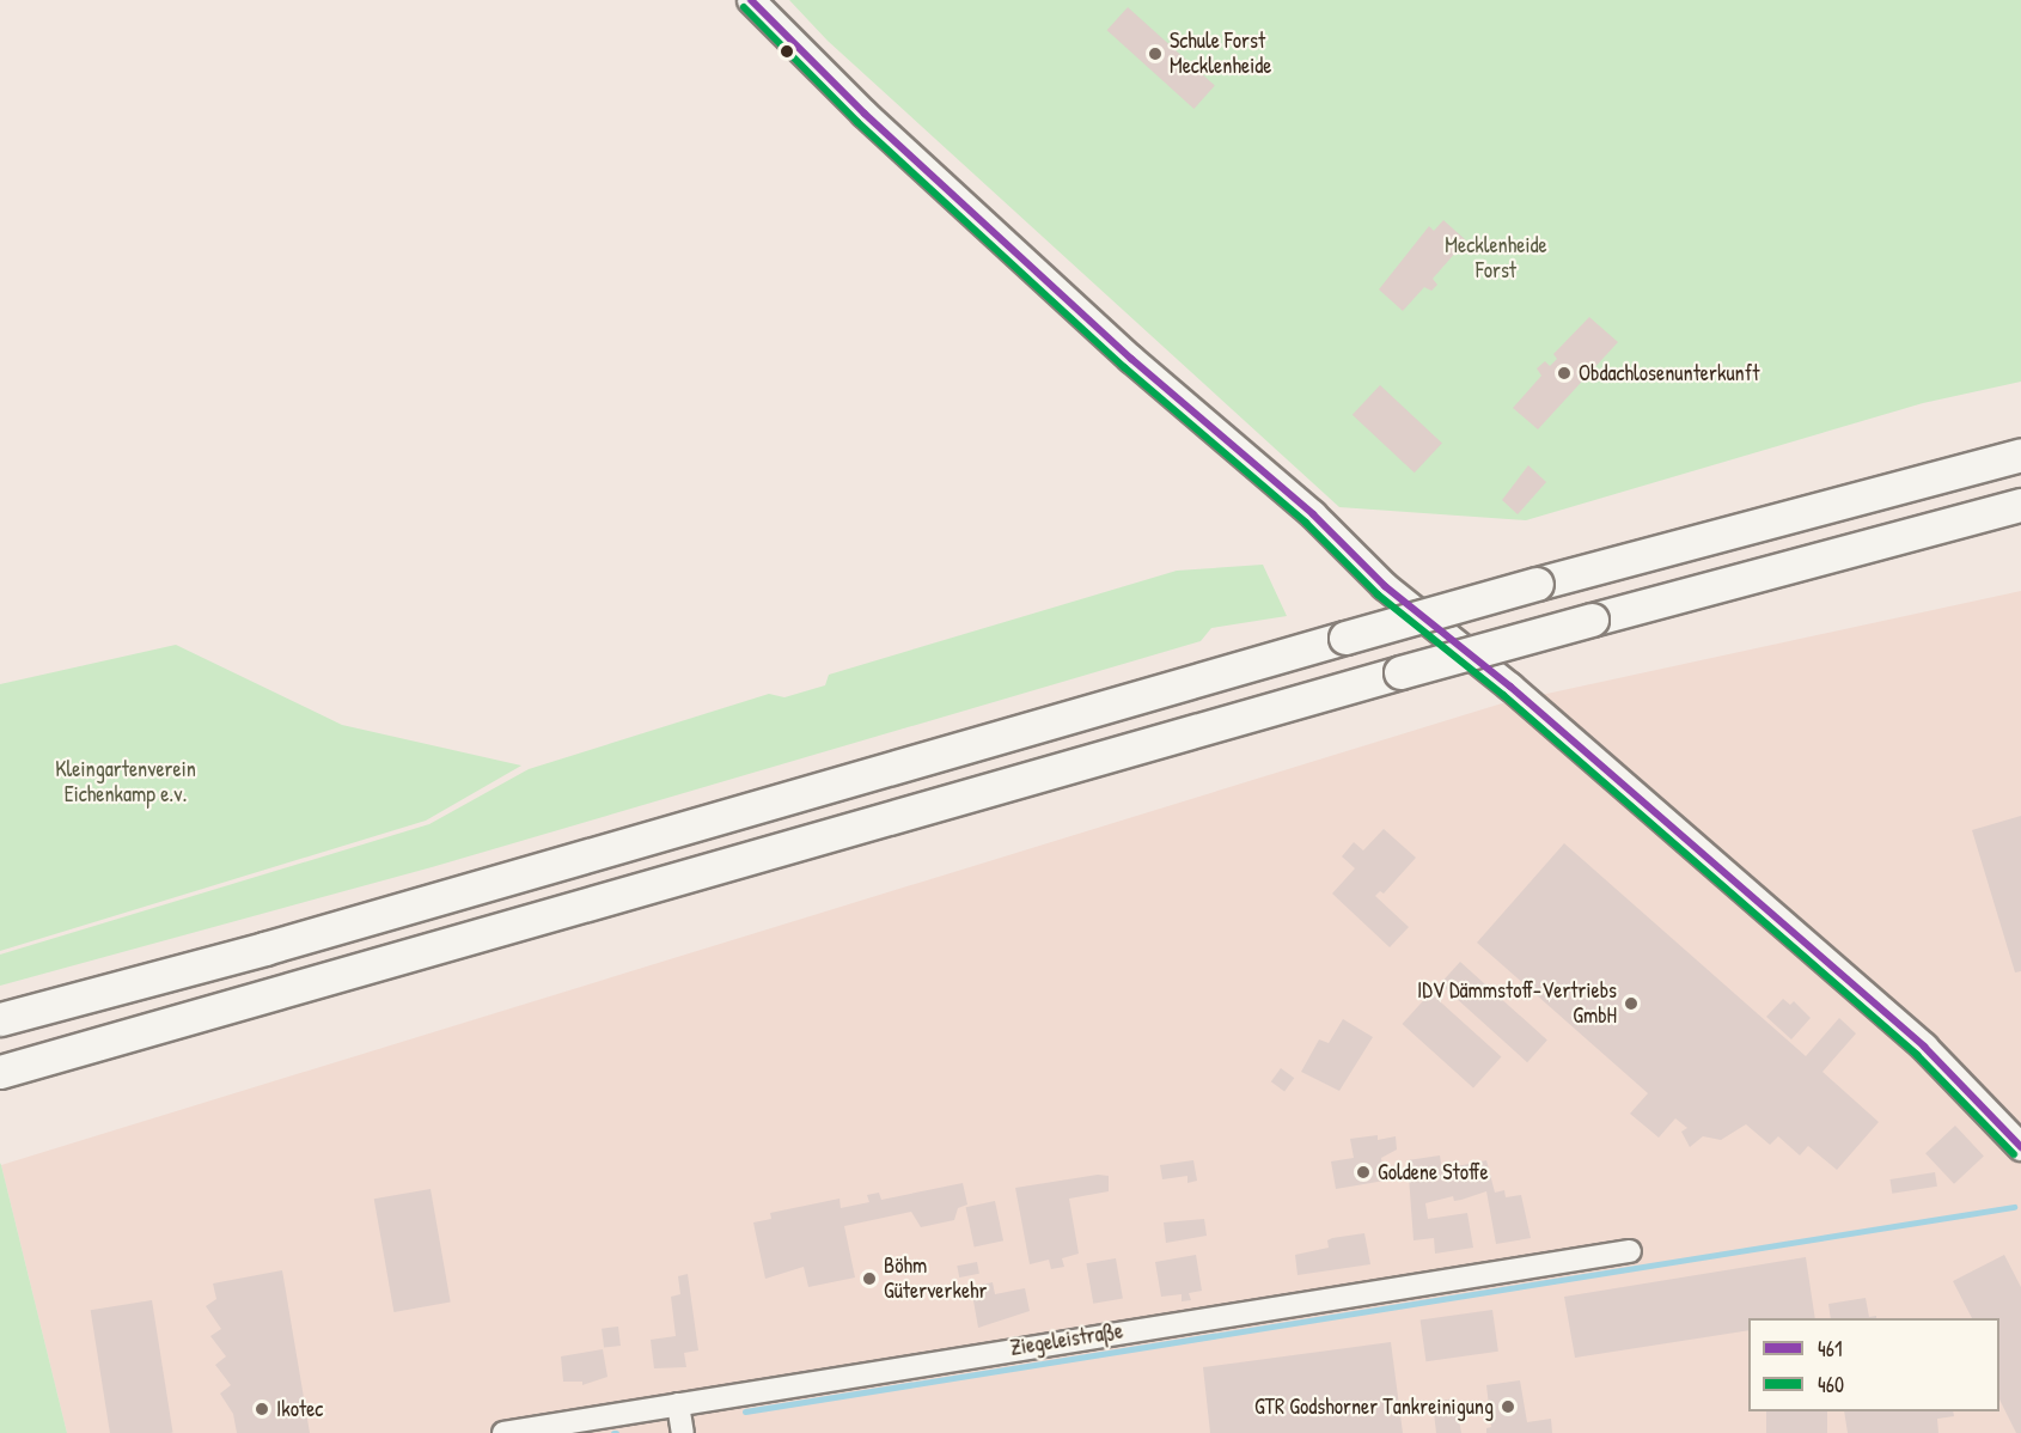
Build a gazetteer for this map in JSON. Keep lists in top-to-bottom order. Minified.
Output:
{"streets":{"street":["Ziegeleistraße"]},"parks":["Mecklenheide Forst","Kleingartenverein Eichenkamp e.v."],"places":["Schule Forst Mecklenheide","Obdachlosenunterkunft","IDV Dämmstoff-Vertriebs GmbH","Goldene Stoffe","Böhm Güterverkehr","GTR Godshorner Tankreinigung","Ikotec"],"lines":["transit line 461","transit line 460"],"legend":["461","460"]}
